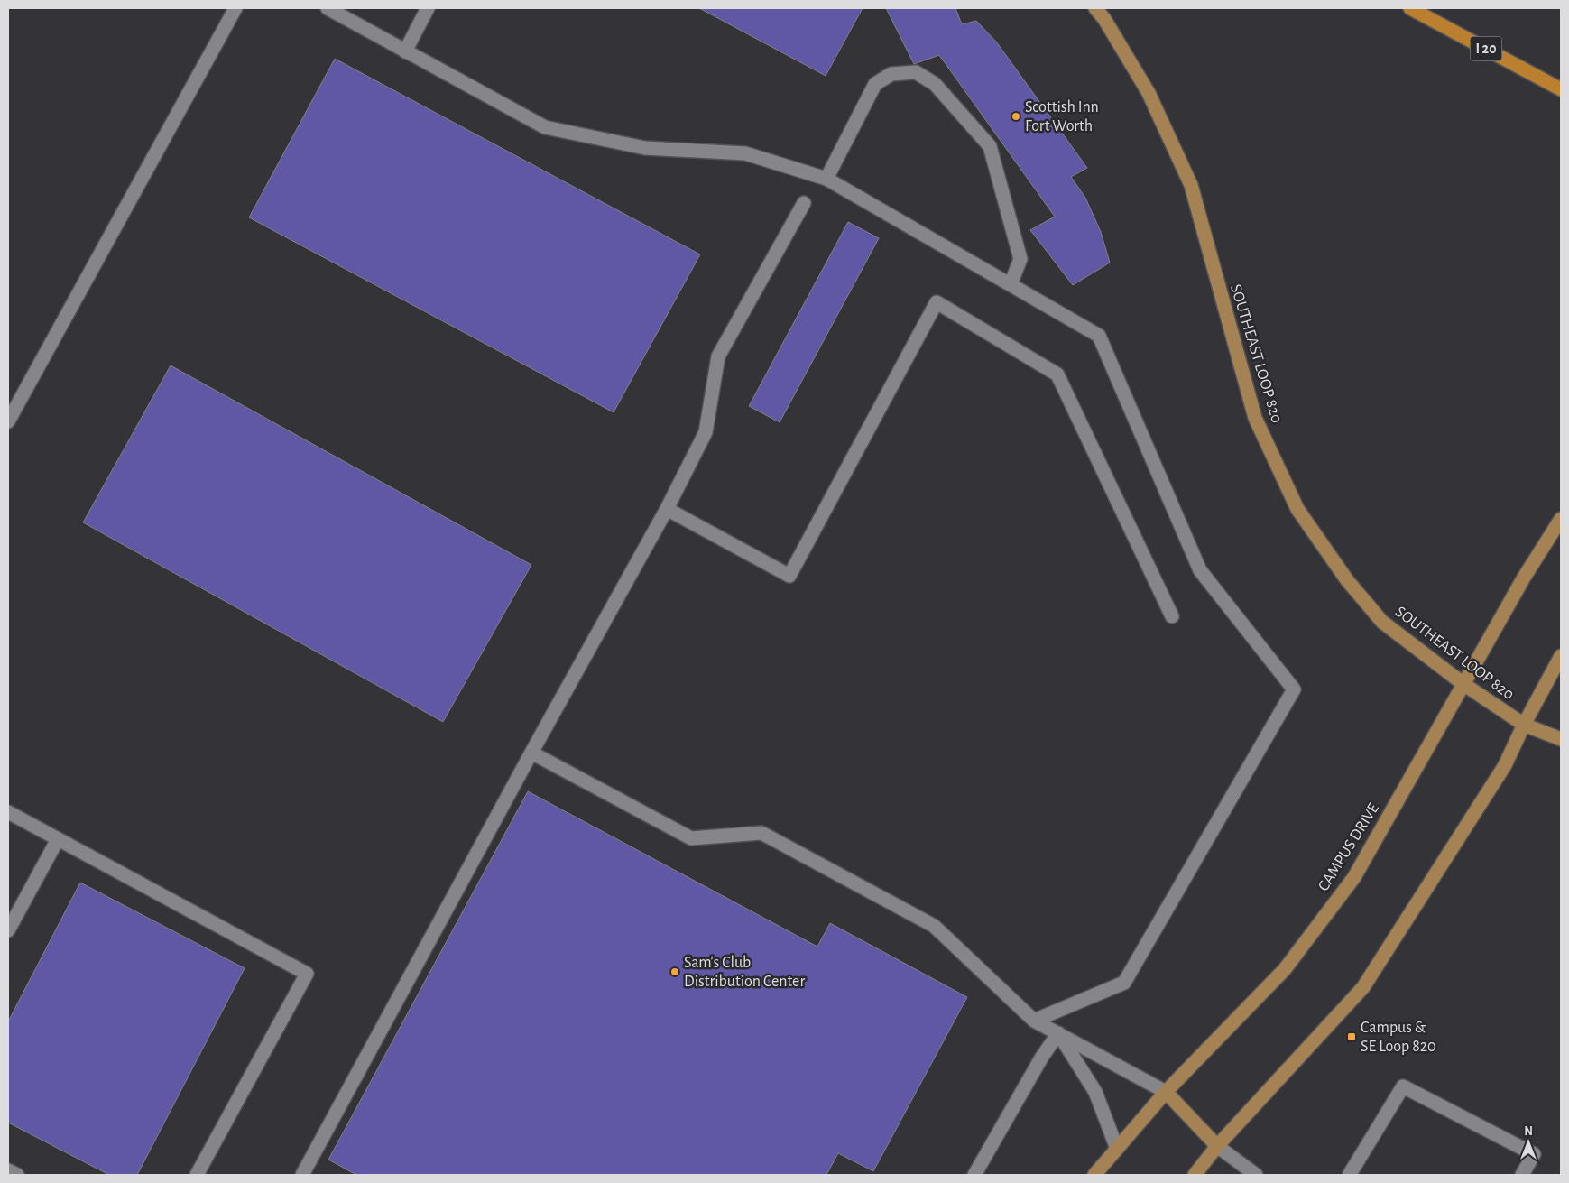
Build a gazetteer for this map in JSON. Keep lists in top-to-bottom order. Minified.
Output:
{"streets":{"highway":["I 20"],"main road":["SOUTHEAST LOOP 820","CAMPUS DRIVE"]},"crossings":[["SOUTHEAST LOOP 820","CAMPUS DRIVE"]],"places":{"other":["Scottish Inn Fort Worth","Sam's Club Distribution Center"],"transit":["Campus & SE Loop 820"]},"north":"top"}
